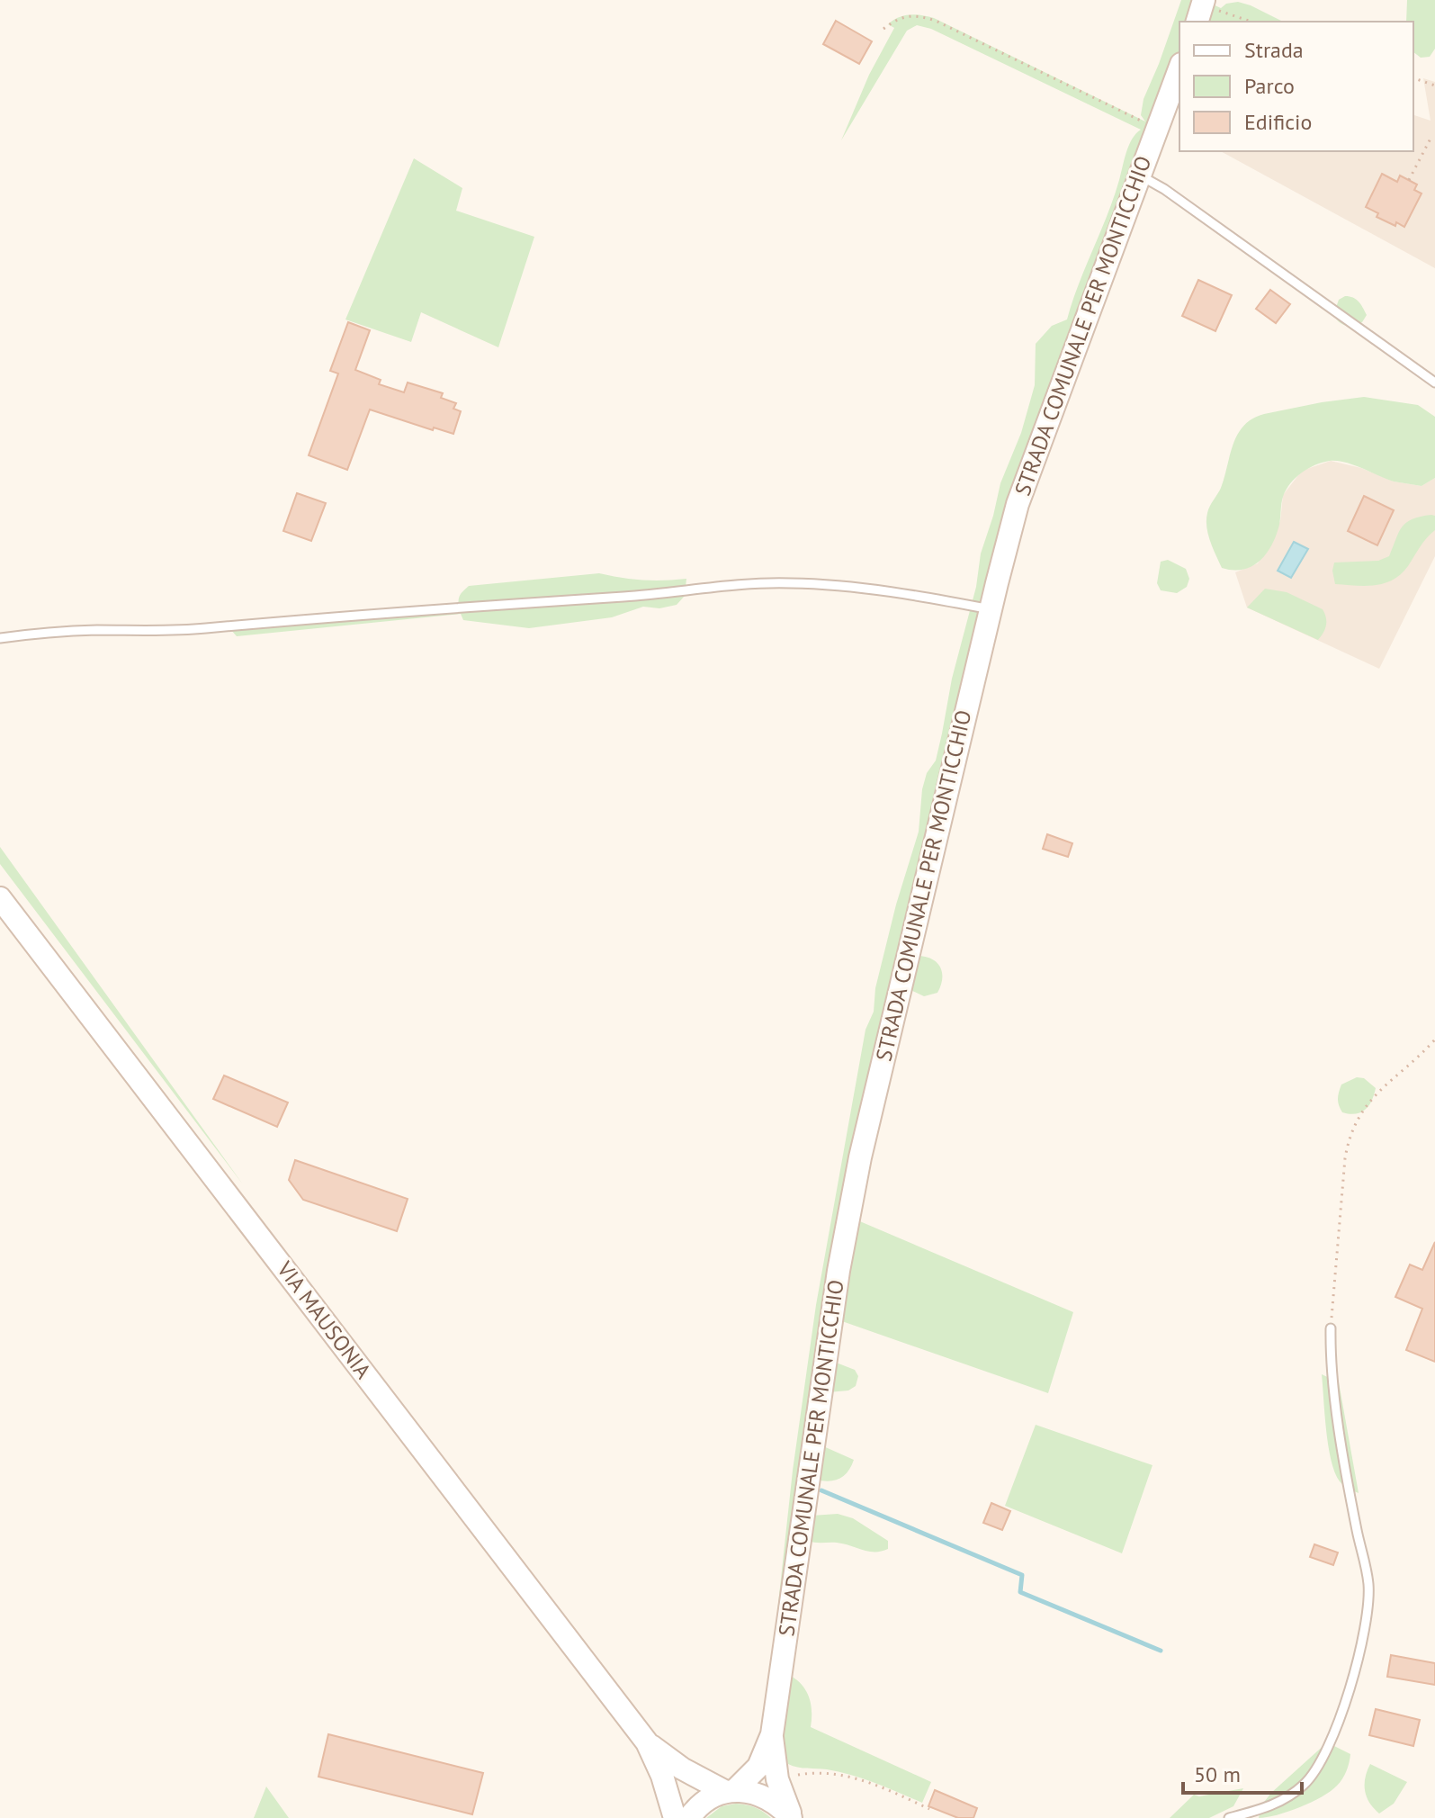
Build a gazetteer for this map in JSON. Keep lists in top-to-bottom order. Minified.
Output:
{"streets":{"main road":["STRADA COMUNALE PER MONTICCHIO","VIA MAUSONIA"]},"crossings":[["STRADA COMUNALE PER MONTICCHIO","VIA MAUSONIA"]],"legend":["Strada","Parco","Edificio"],"scale_bar":"50 m"}
